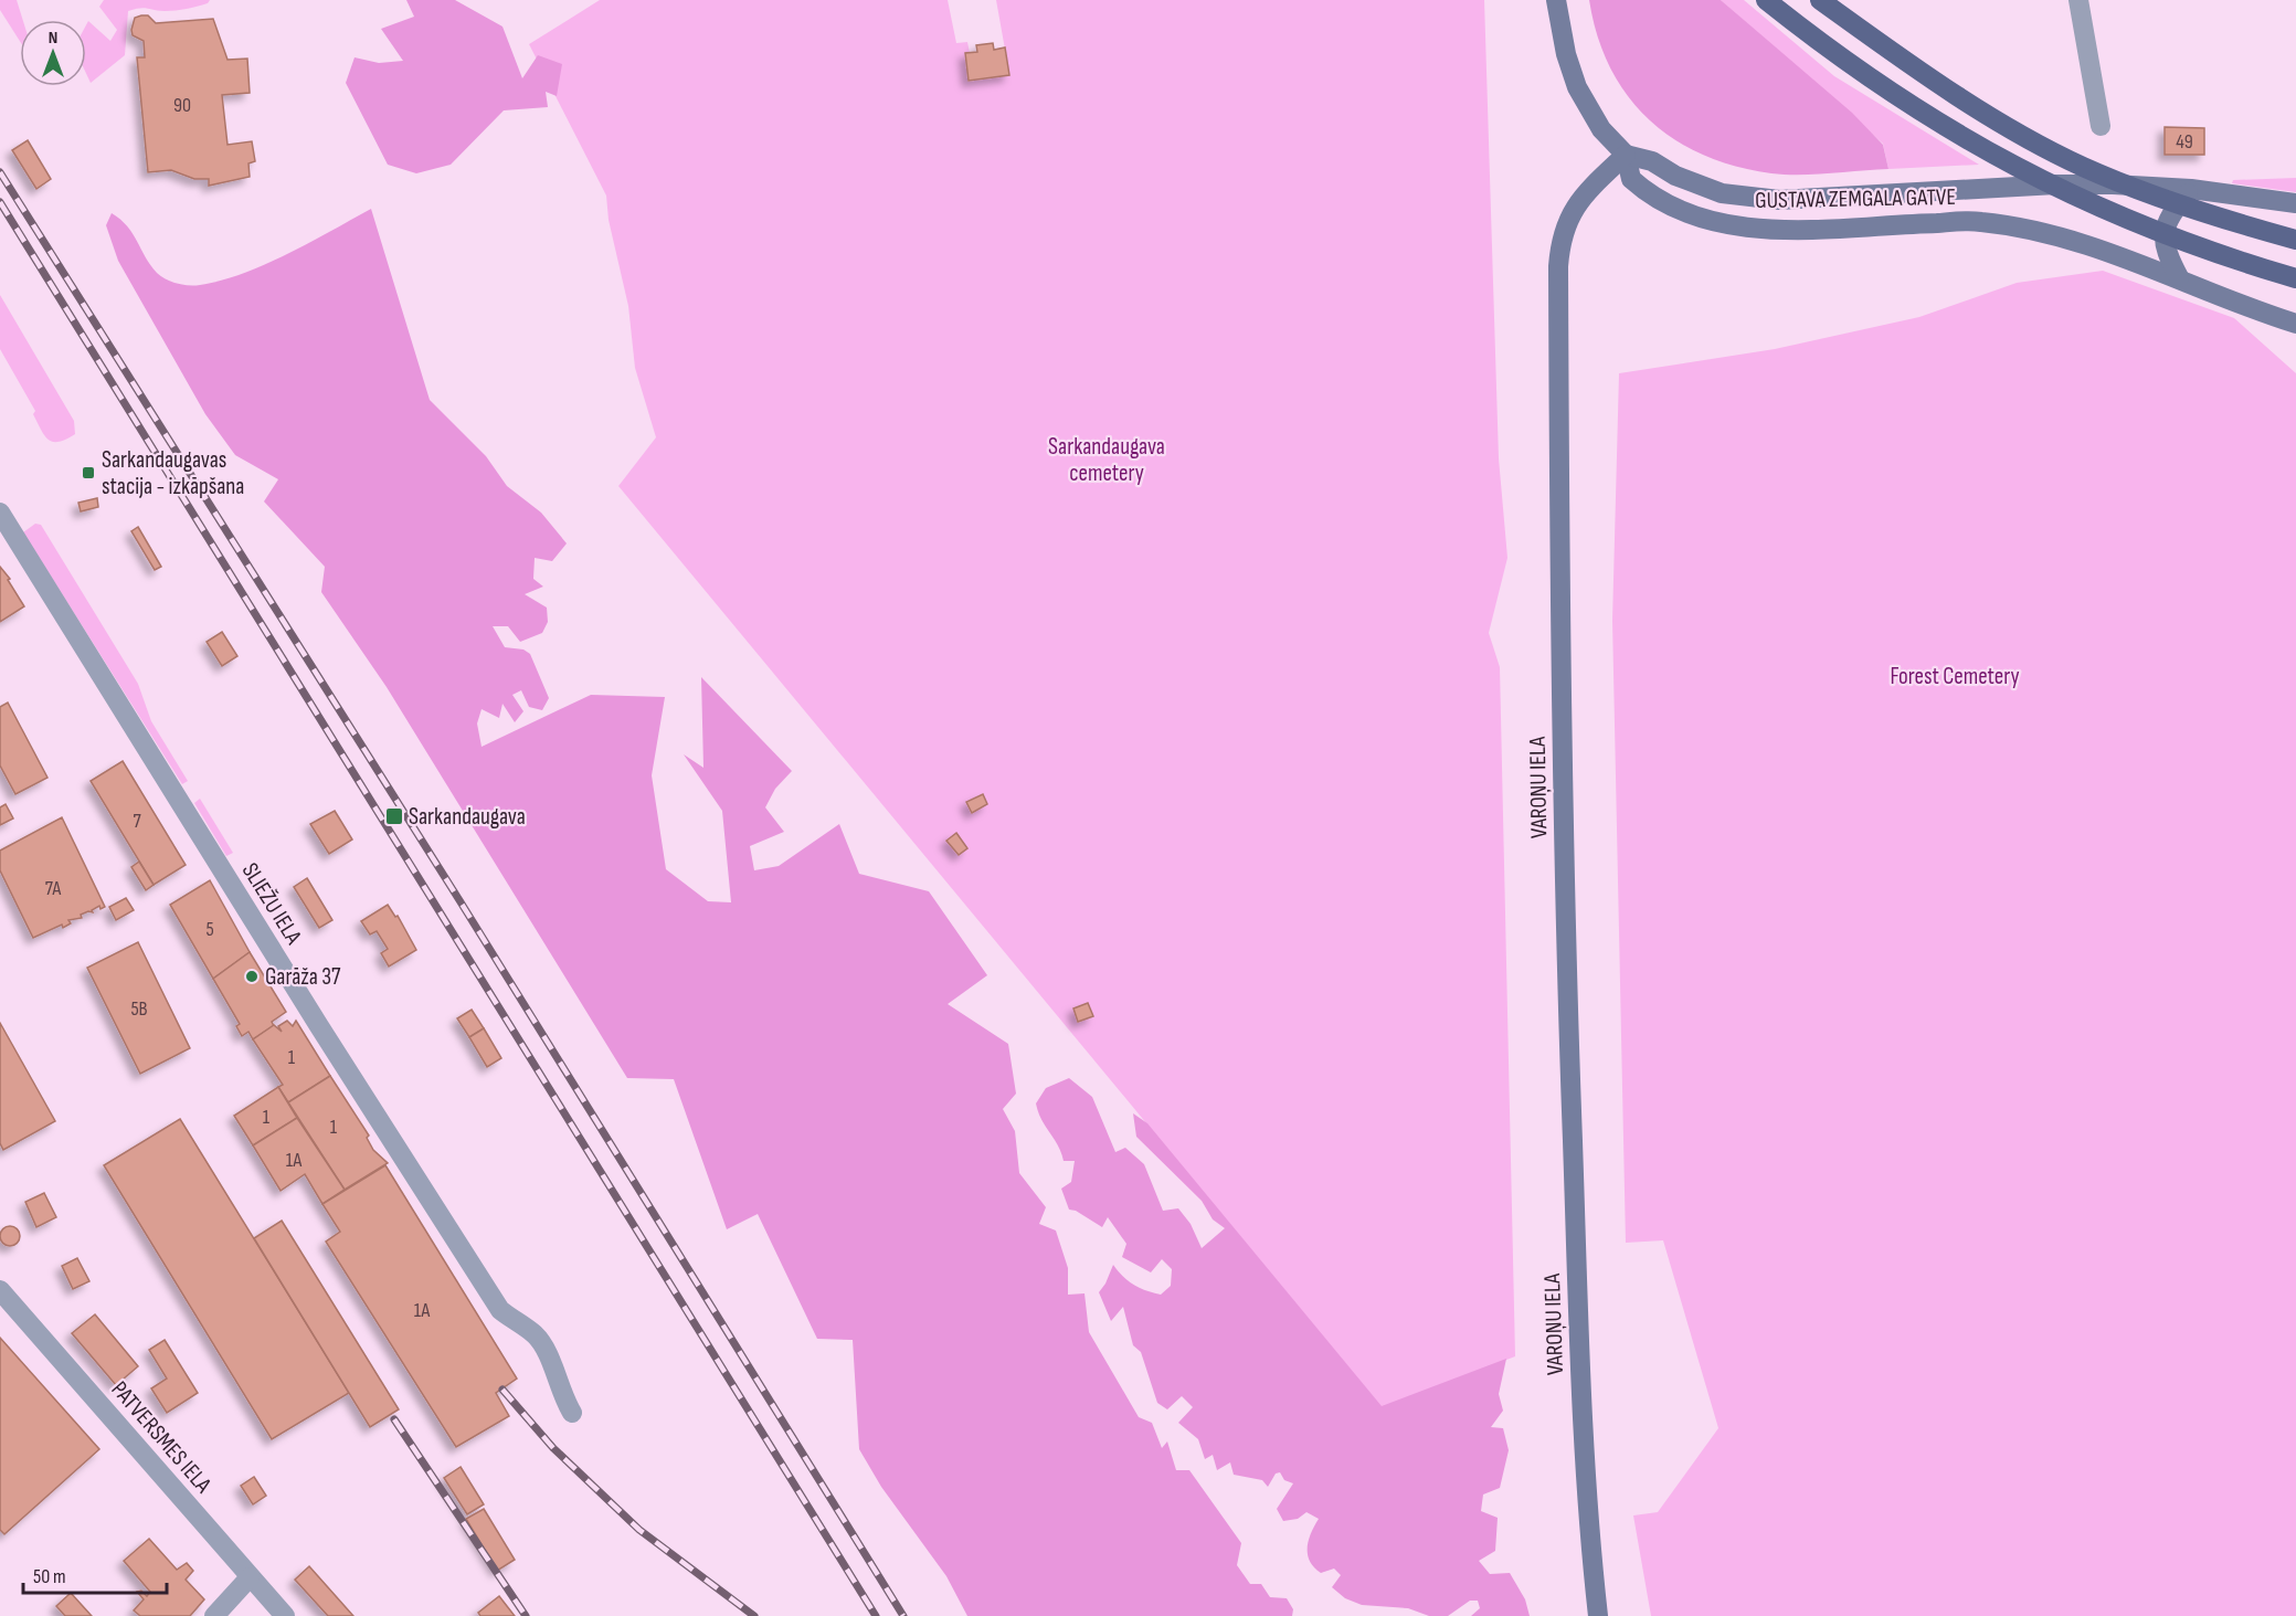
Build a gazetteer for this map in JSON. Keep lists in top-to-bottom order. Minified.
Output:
{"streets":{"street":["GUSTAVA ZEMGALA GATVE","VAROŅU IELA","SLIEŽU IELA","PATVERSMES IELA"]},"crossings":[["GUSTAVA ZEMGALA GATVE","VAROŅU IELA"]],"parks":["Sarkandaugava cemetery","Forest Cemetery"],"places":{"transit":["Sarkandaugavas stacija - izkāpšana","Sarkandaugava"],"other":["Garāža 37"]},"house_numbers":["90","49","7","7A","5","5B","1","1","1","1A","1A"],"scale_bar":"50 m","north":"top"}
